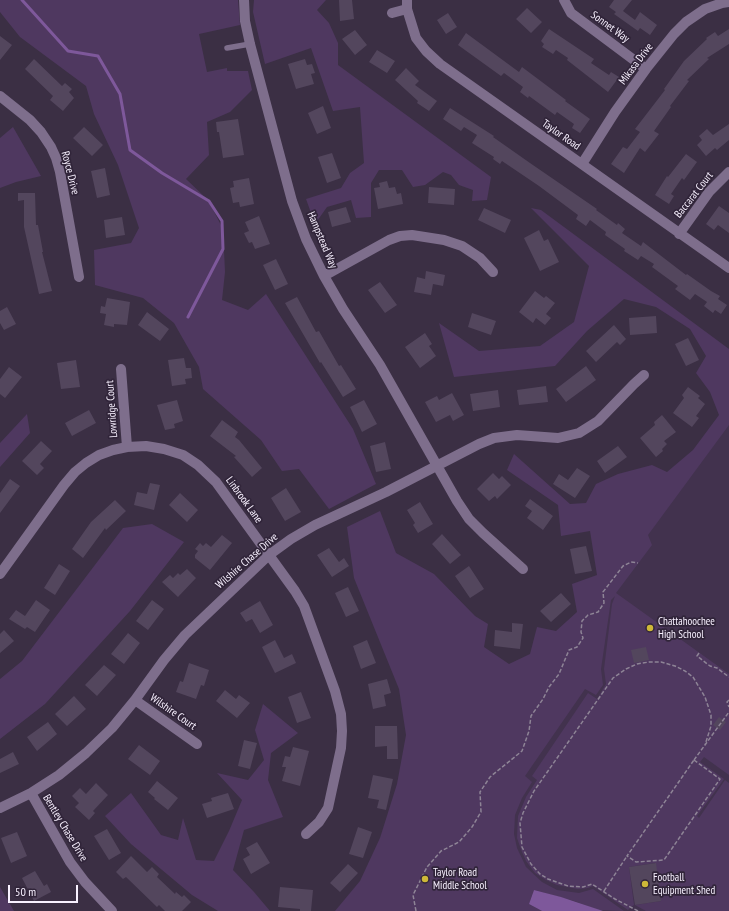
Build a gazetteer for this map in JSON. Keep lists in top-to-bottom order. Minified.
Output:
{"streets":{"street":["Sonnet Way","Mikasa Drive","Taylor Road","Royce Drive","Baccarat Court","Hampstead Way","Lowridge Court","Linbrook Lane","Wilshire Chase Drive","Wilshire Court","Bentley Chase Drive"]},"crossings":[["Sonnet Way","Mikasa Drive"],["Mikasa Drive","Taylor Road"],["Taylor Road","Baccarat Court"],["Hampstead Way","Wilshire Chase Drive"],["Lowridge Court","Linbrook Lane"],["Linbrook Lane","Wilshire Chase Drive"],["Wilshire Chase Drive","Wilshire Court"],["Wilshire Chase Drive","Bentley Chase Drive"]],"places":["Chattahoochee High School","Taylor Road Middle School","Football Equipment Shed"],"scale_bar":"50 m"}
